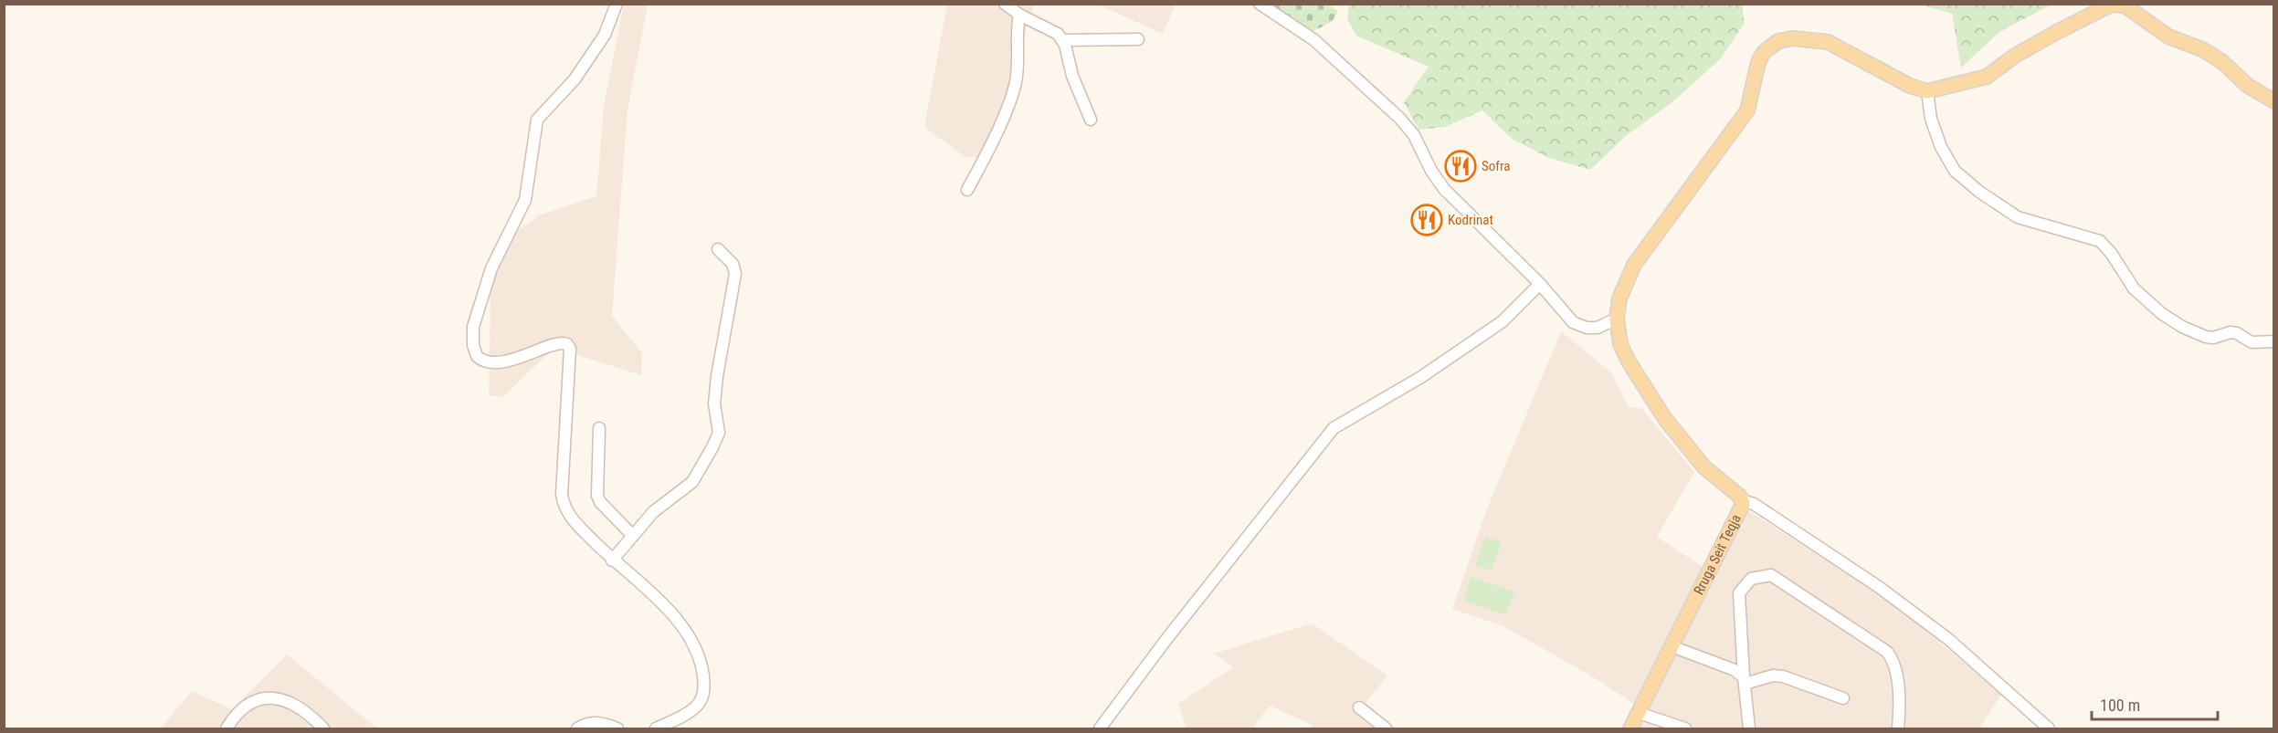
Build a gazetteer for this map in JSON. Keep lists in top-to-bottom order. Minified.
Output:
{"streets":{"main road":["Rruga Seit Teqja"]},"places":{"restaurant":["Sofra","Kodrinat"]},"scale_bar":"100 m"}
